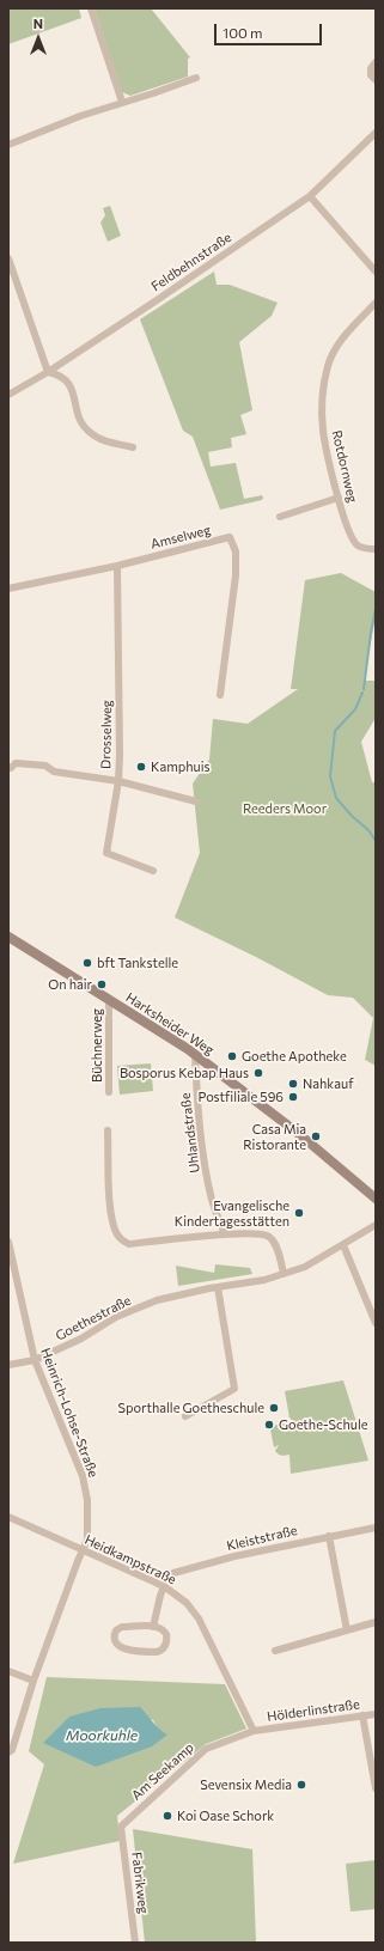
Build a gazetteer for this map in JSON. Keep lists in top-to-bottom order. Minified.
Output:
{"streets":{"main road":["Harksheider Weg"],"street":["Feldbehnstraße","Rotdornweg","Amselweg","Drosselweg","Büchnerweg","Uhlandstraße","Goethestraße","Heinrich-Lohse-Straße","Kleiststraße","Heidkampstraße","Hölderlinstraße","Am Seekamp","Fabrikweg"]},"crossings":[["Amselweg","Drosselweg"],["Harksheider Weg","Büchnerweg"],["Harksheider Weg","Uhlandstraße"],["Goethestraße","Heinrich-Lohse-Straße"],["Heinrich-Lohse-Straße","Heidkampstraße"],["Kleiststraße","Heidkampstraße"],["Heidkampstraße","Hölderlinstraße"],["Heidkampstraße","Am Seekamp"],["Hölderlinstraße","Am Seekamp"],["Am Seekamp","Fabrikweg"]],"water":["Moorkuhle"],"parks":["Reeders Moor"],"places":["Kamphuis","bft Tankstelle","On hair","Goethe Apotheke","Bosporus Kebap Haus","Nahkauf","Postfiliale 596","Casa Mia Ristorante","Evangelische Kindertagesstätten","Sporthalle Goetheschule","Goethe-Schule","Sevensix Media","Koi Oase Schork"],"scale_bar":"100 m","north":"top"}
